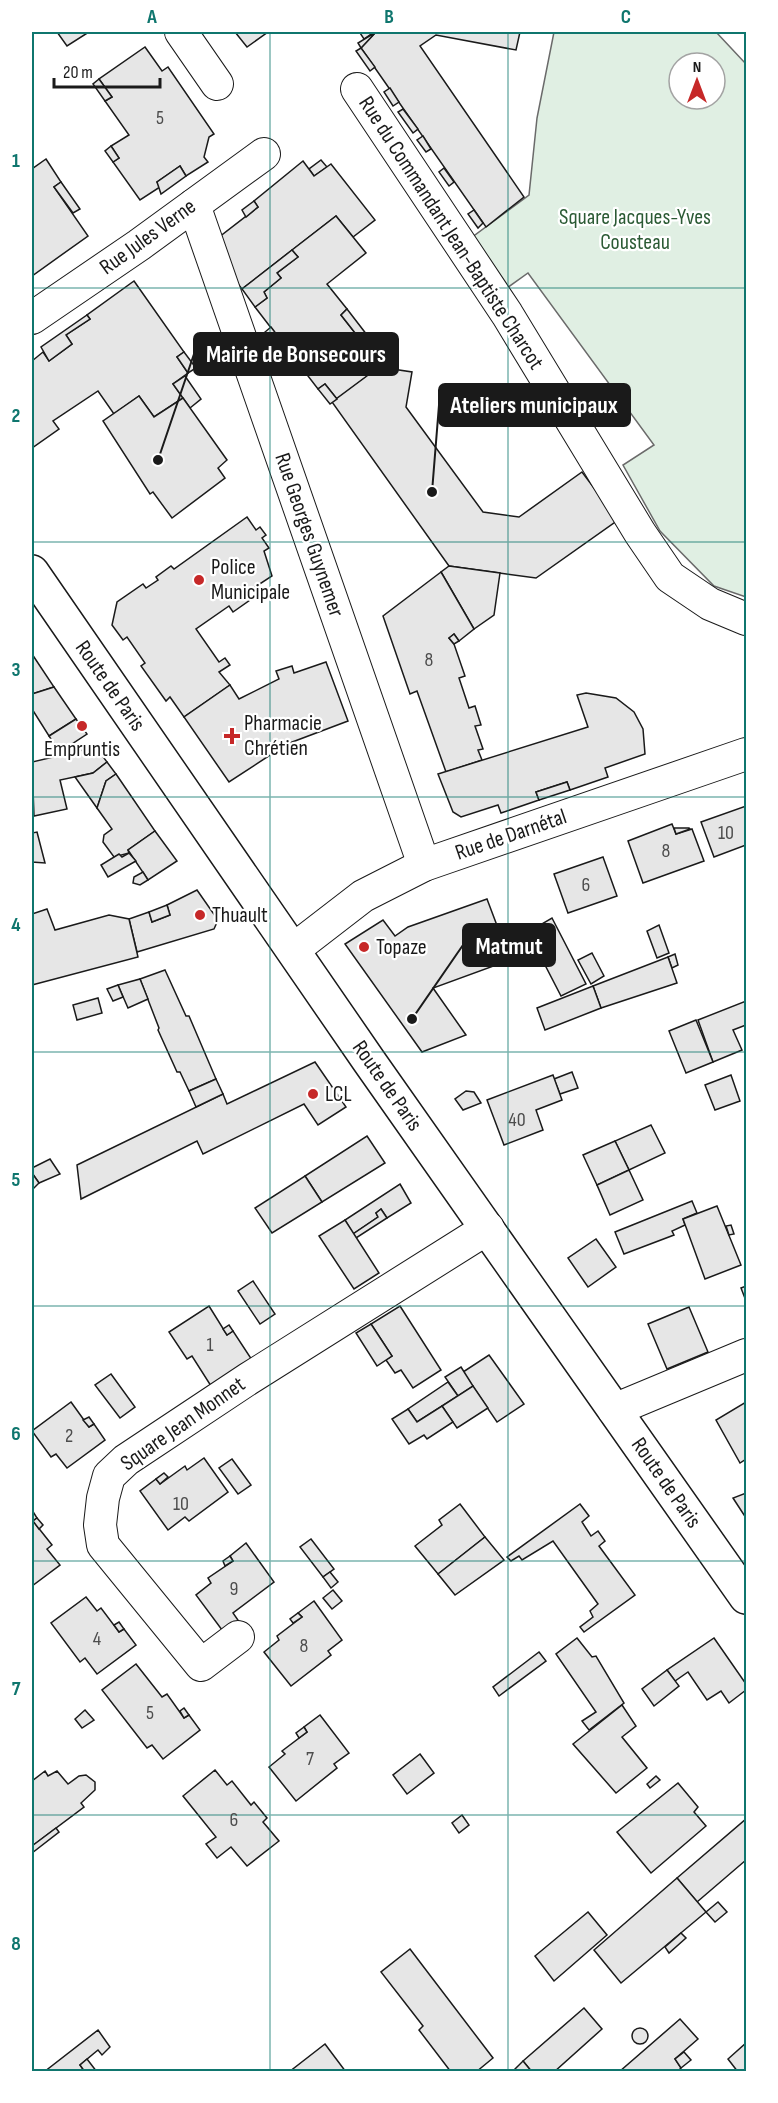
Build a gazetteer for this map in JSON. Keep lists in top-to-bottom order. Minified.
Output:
{"streets":{"main road":["Route de Paris"],"street":["Rue du Commandant Jean-Baptiste Charcot","Rue Jules Verne","Rue Georges Guynemer","Rue de Darnétal","Square Jean Monnet"]},"crossings":[["Rue Jules Verne","Rue Georges Guynemer"],["Rue Georges Guynemer","Rue de Darnétal"],["Route de Paris","Rue de Darnétal"],["Route de Paris","Square Jean Monnet"]],"parks":["Square Jacques-Yves Cousteau"],"places":{"other":["Mairie de Bonsecours","Ateliers municipaux","Police Municipale","Empruntis","Thuault","Topaze","Matmut","LCL"],"health":["Pharmacie Chrétien"]},"house_numbers":["5","8","10","8","6","40","1","2","10","9","4","8","5","7","6"],"scale_bar":"20 m","north":"top","grid":{"columns":["A","B","C"],"rows":["1","2","3","4","5","6","7","8"]}}
